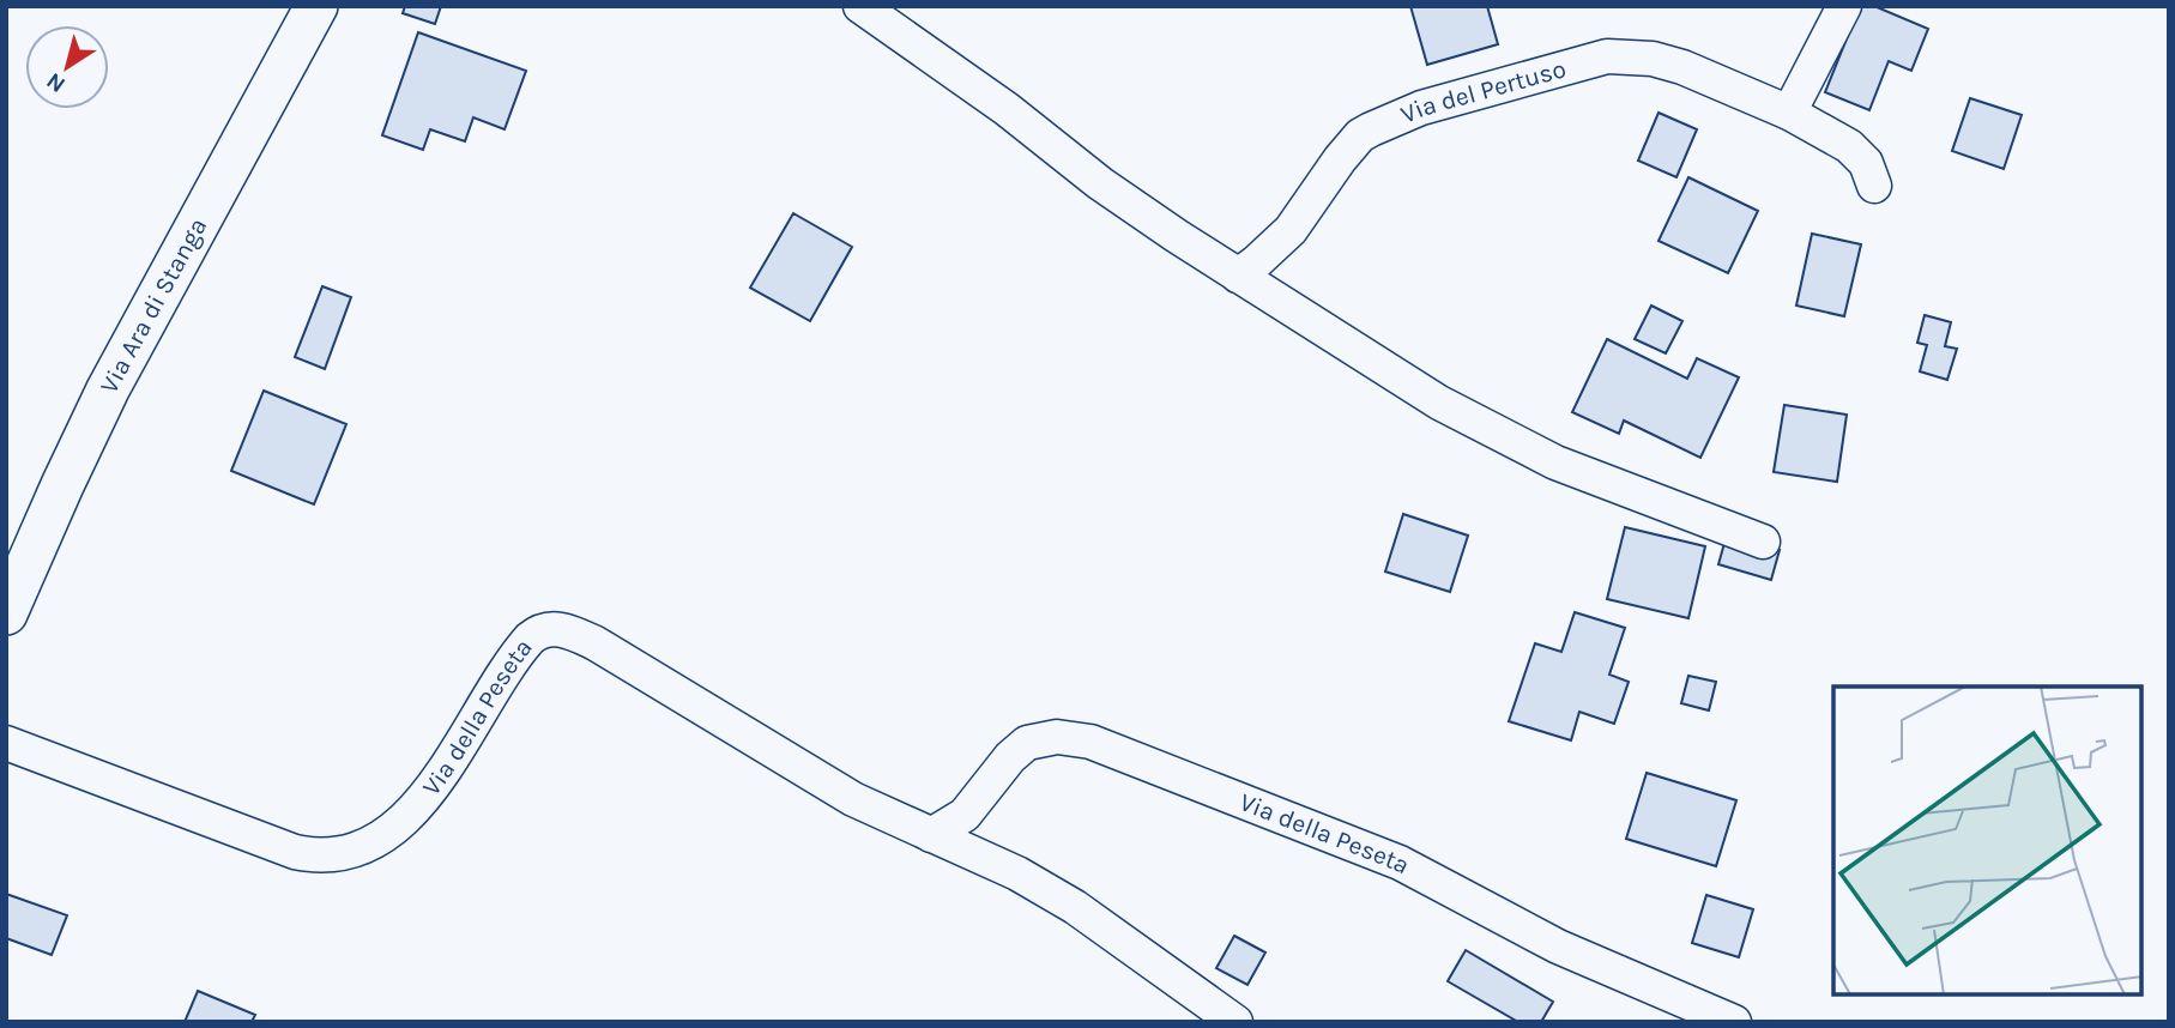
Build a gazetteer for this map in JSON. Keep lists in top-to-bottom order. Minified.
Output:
{"streets":{"street":["Via del Pertuso","Via Ara di Stanga","Via della Peseta"]},"north":"bottom left"}
